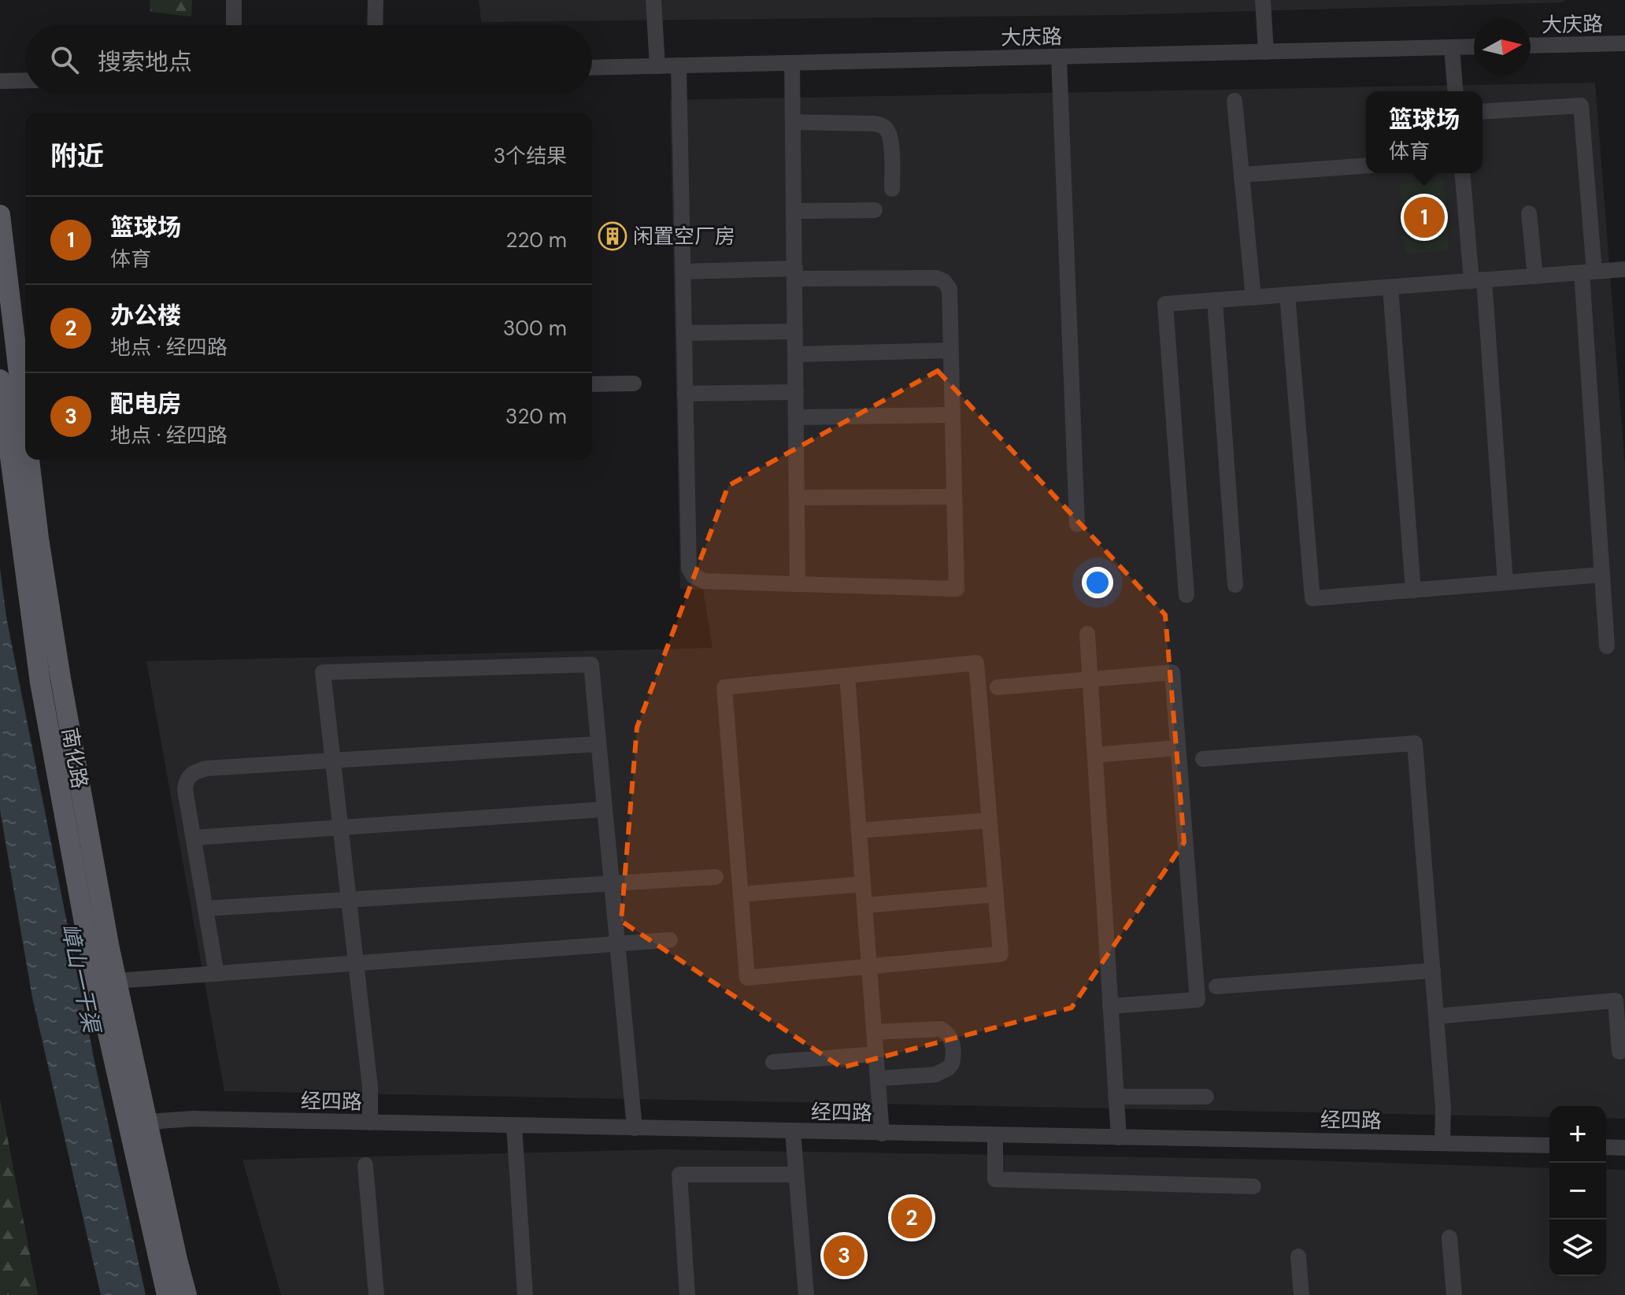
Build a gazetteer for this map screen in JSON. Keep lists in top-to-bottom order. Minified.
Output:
{"streets":{"main road":["南化路"],"street":["大庆路","经四路"]},"crossings":[["南化路","经四路"]],"water":["嶂山一干渠"],"places":{"building":["闲置空厂房"]},"north":"right","page":{"search":"搜索地点","popup":["篮球场","体育"],"heading":["附近","3个结果"],"pins":["1","2","3"],"list":[{"mark":"1","name":"篮球场","note":"体育","value":"220 m"},{"mark":"2","name":"办公楼","note":"地点 · 经四路","value":"300 m"},{"mark":"3","name":"配电房","note":"地点 · 经四路","value":"320 m"}],"map_buttons":["+","−"]}}
